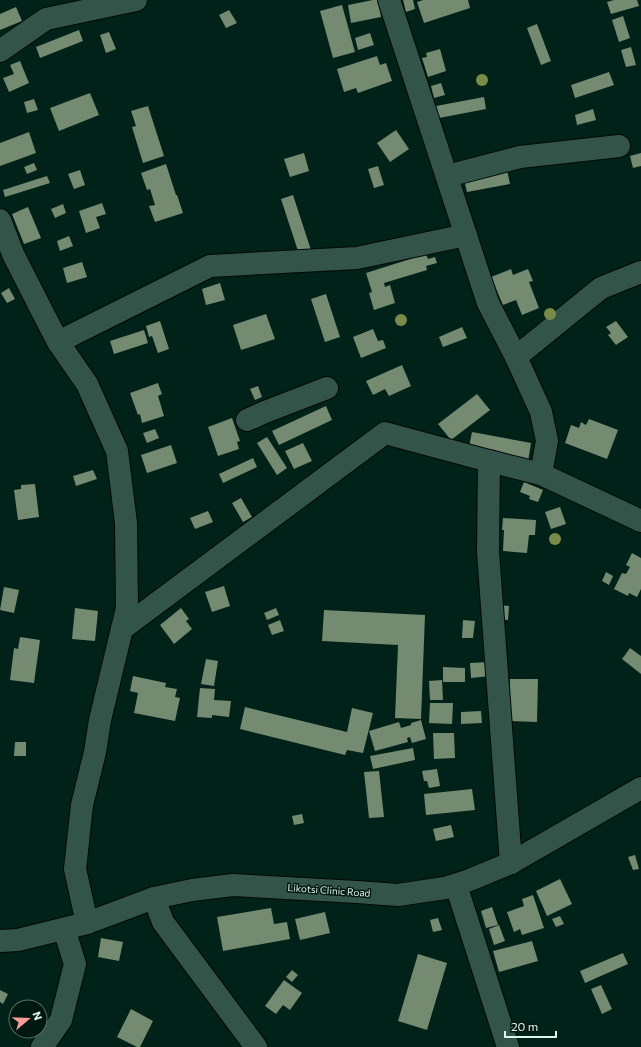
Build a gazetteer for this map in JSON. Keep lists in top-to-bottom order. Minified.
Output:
{"streets":{"street":["Likotsi Clinic Road"]},"scale_bar":"20 m","north":"right"}
